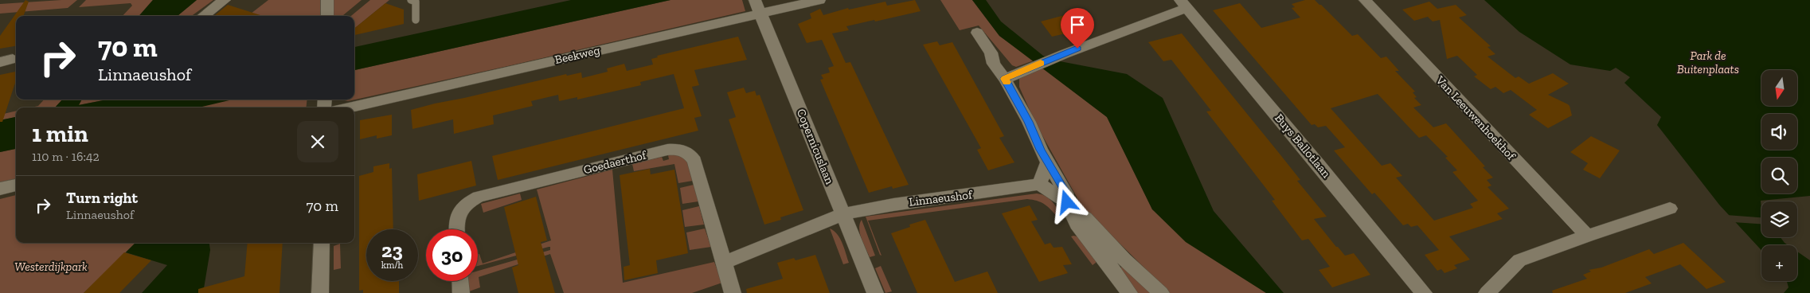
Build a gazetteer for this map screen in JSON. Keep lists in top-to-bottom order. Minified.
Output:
{"streets":{"street":["Beekweg","Van Leeuwenhoekhof","Buys Ballotlaan","Copernicuslaan","Goedaerthof","Linnaeushof"]},"crossings":[["Beekweg","Copernicuslaan"],["Copernicuslaan","Linnaeushof"]],"parks":["Park de Buitenplaats","Westerdijkpark"],"north":"bottom","page":{"turn":["70 m","Linnaeushof"],"map_buttons":"+","heading":["1 min","110 m · 16:42"],"list":[{"name":"Turn right","note":"Linnaeushof","value":"70 m"}],"speed":"23 km/h","limit":"30"}}
